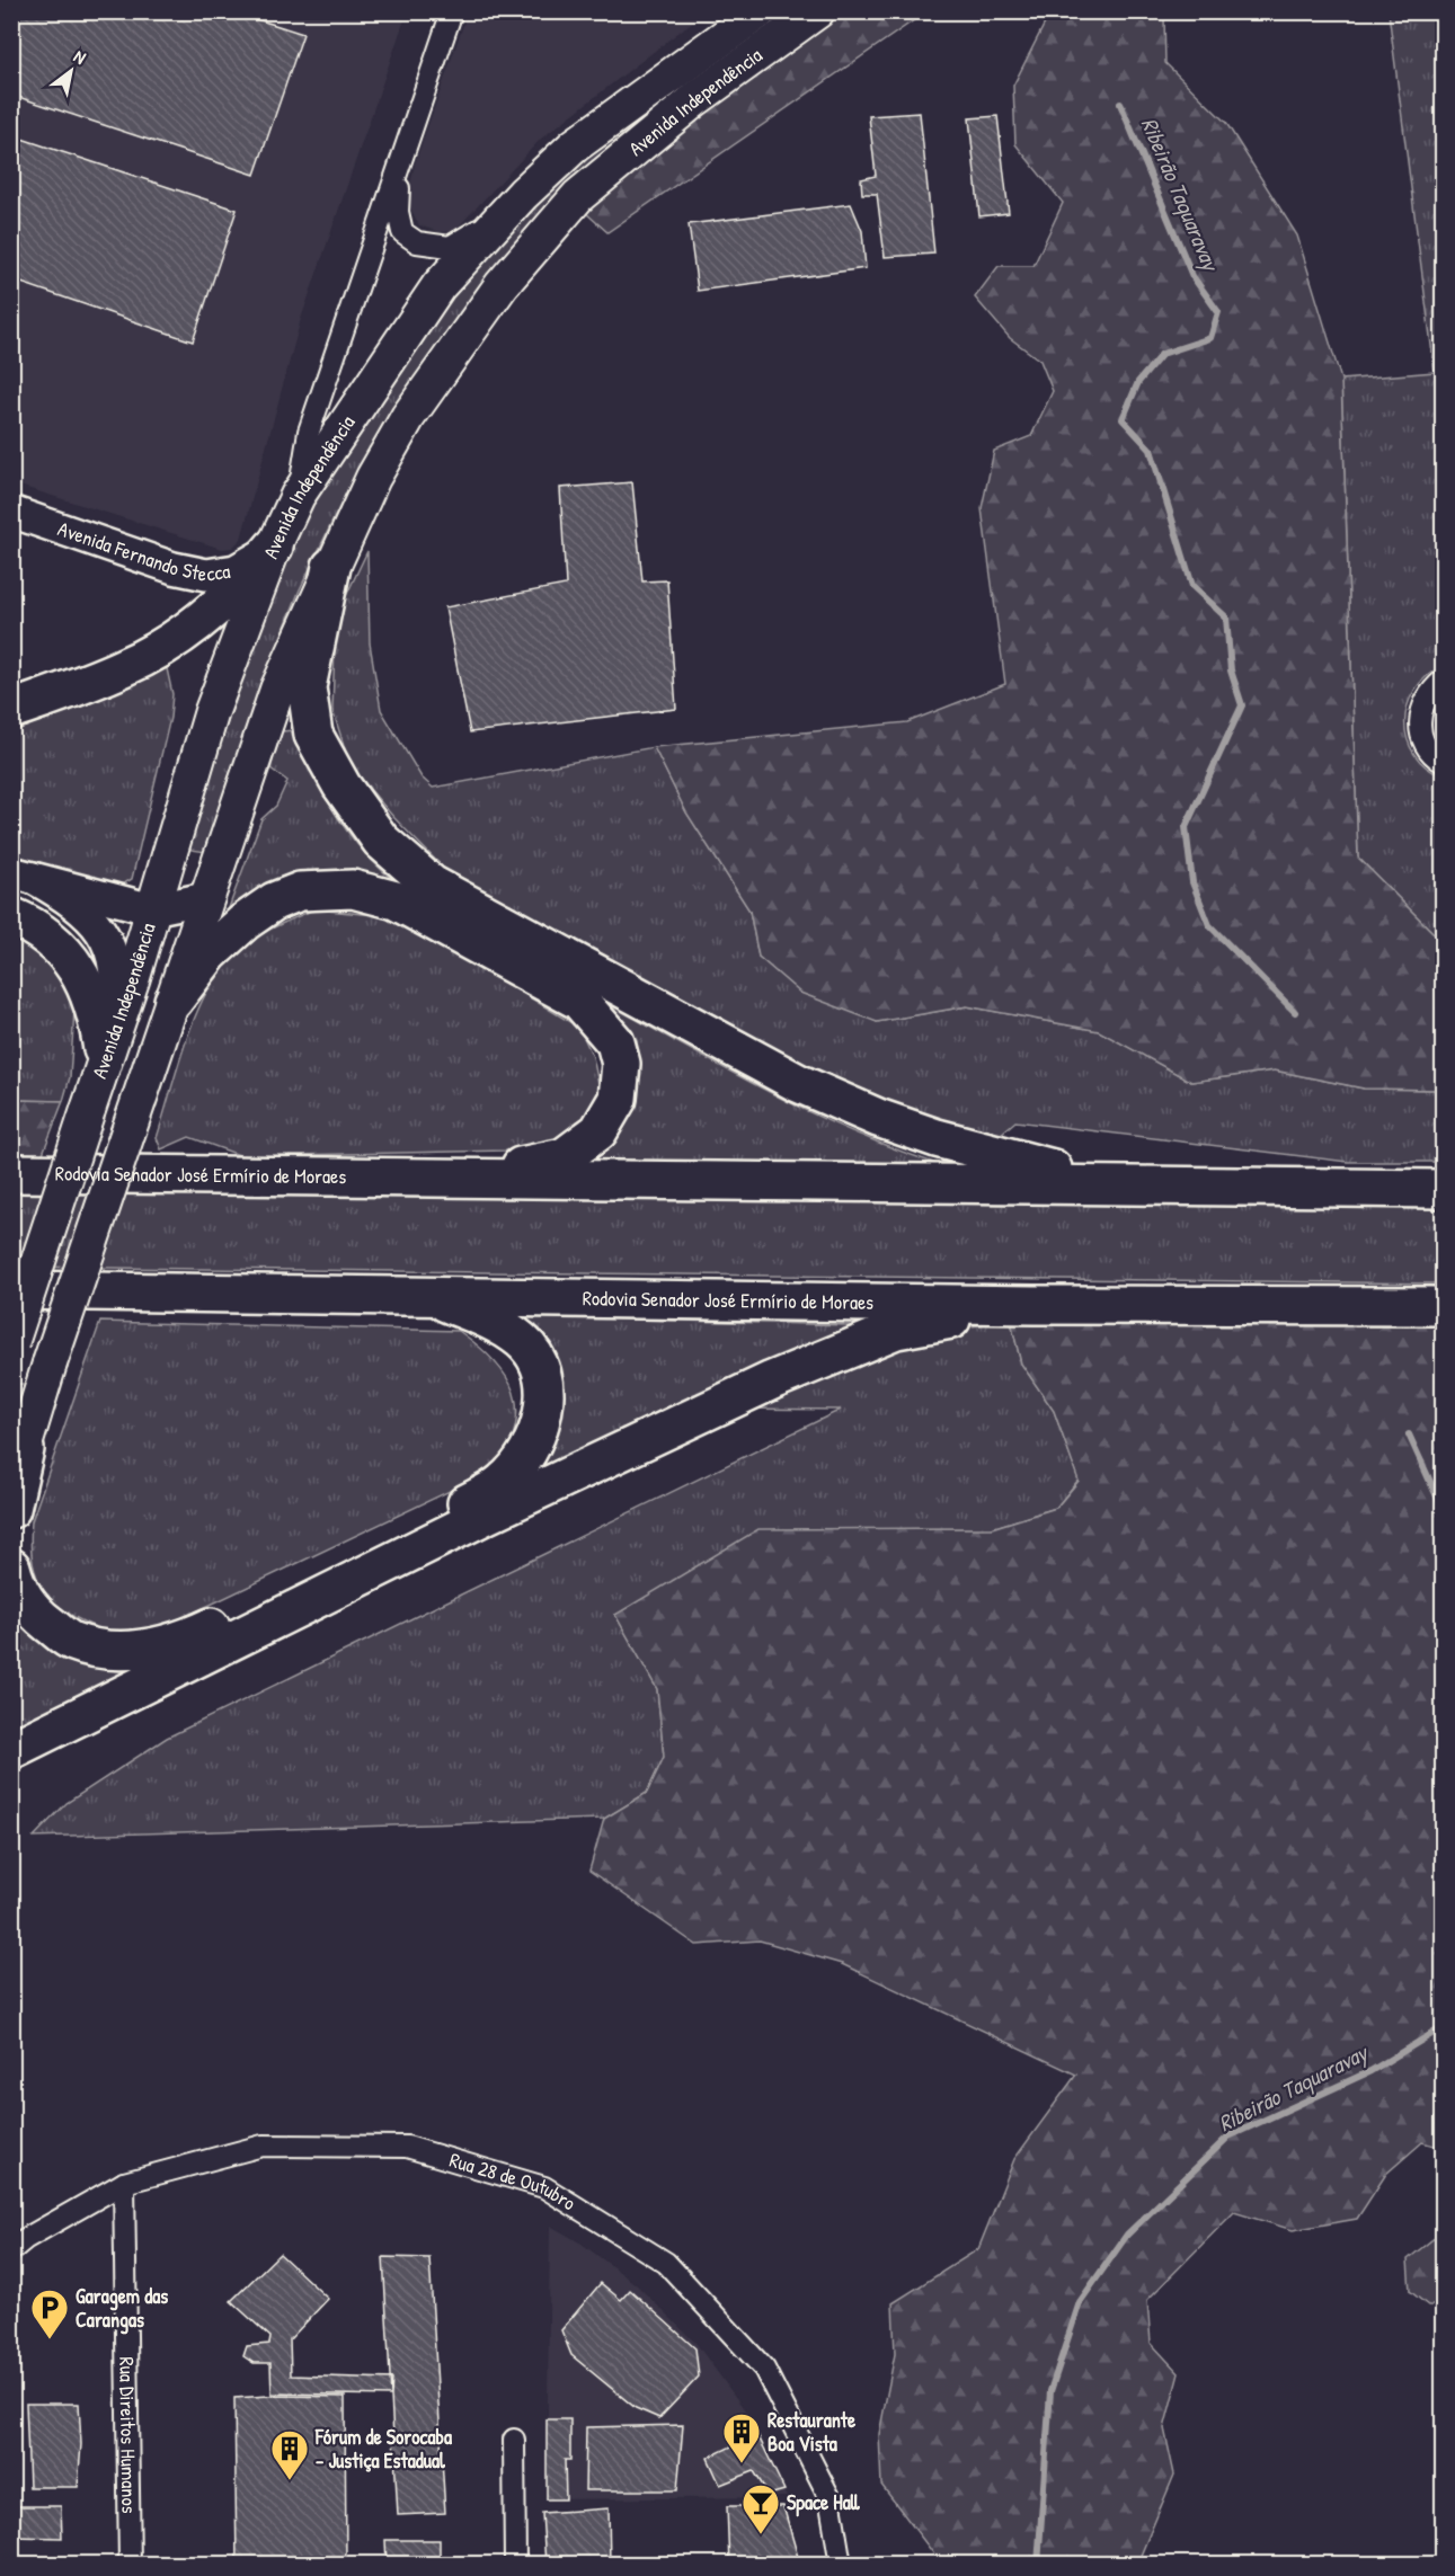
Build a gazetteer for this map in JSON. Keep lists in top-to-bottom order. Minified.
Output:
{"streets":{"highway":["Rodovia Senador José Ermírio de Moraes"],"main road":["Avenida Independência","Avenida Fernando Stecca"],"street":["Rua 28 de Outubro","Rua Direitos Humanos"]},"crossings":[["Avenida Independência","Avenida Fernando Stecca"],["Rua 28 de Outubro","Rua Direitos Humanos"]],"water":["Ribeirão Taquaravay"],"places":{"parking":["Garagem das Carangas"],"building":["Restaurante Boa Vista","Fórum de Sorocaba - Justiça Estadual"],"bar":["Space Hall"]},"north":"top right"}
